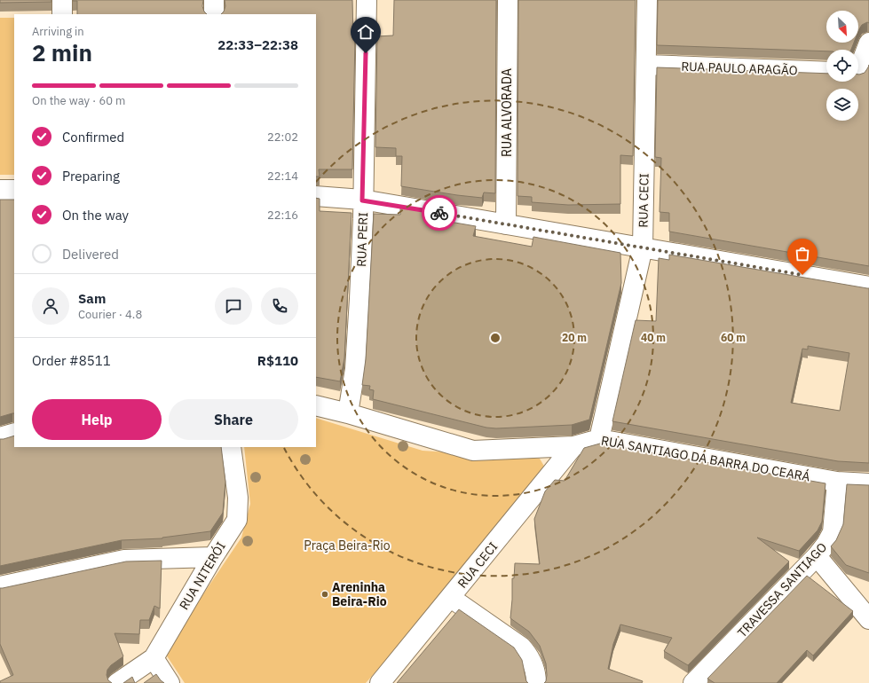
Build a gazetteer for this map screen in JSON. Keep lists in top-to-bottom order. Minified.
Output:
{"streets":{"street":["RUA PAULO ARAGÃO","RUA ALVORADA","RUA CECI","RUA PERI","RUA SANTIAGO DA BARRA DO CEARÁ","RUA NITERÓI","TRAVESSA SANTIAGO"]},"crossings":[["RUA PAULO ARAGÃO","RUA CECI"],["RUA CECI","RUA SANTIAGO DA BARRA DO CEARÁ"],["RUA PERI","RUA SANTIAGO DA BARRA DO CEARÁ"],["RUA SANTIAGO DA BARRA DO CEARÁ","TRAVESSA SANTIAGO"]],"parks":["Praça Beira-Rio"],"places":["Areninha Beira-Rio"],"north":"bottom right","page":{"heading":["2 min","Arriving in","22:33–22:38"],"panel":["Sam","Courier · 4.8","Order #8511","R$110"],"bar":"On the way · 60 m","list":[["Confirmed","22:02"],["Preparing","22:14"],["On the way","22:16"],"Delivered"],"buttons":["Help","Share"]},"rings":["20 m","40 m","60 m"]}
